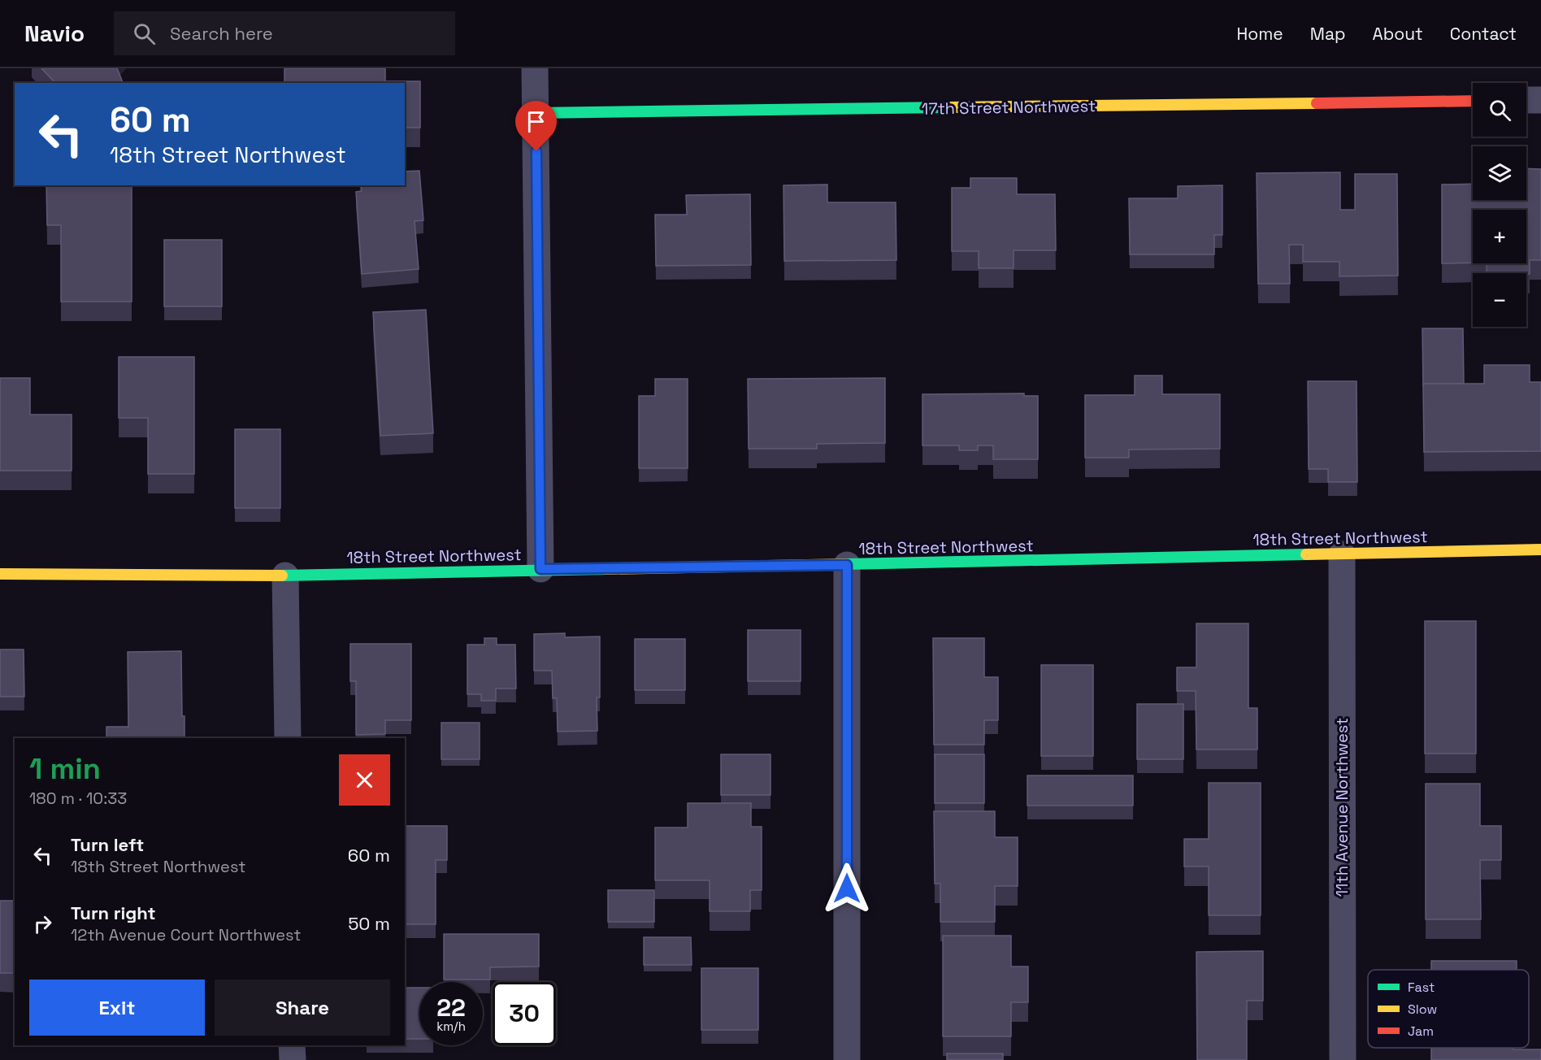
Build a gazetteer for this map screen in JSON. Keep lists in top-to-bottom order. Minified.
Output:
{"streets":{"street":["17th Street Northwest","18th Street Northwest","11th Avenue Northwest"]},"crossings":[["18th Street Northwest","11th Avenue Northwest"]],"legend":["Fast","Slow","Jam"],"page":{"header":"Navio","search":"Search here","nav":["Home","Map","About","Contact"],"map_buttons":["+","−"],"turn":["60 m","18th Street Northwest"],"heading":["1 min","180 m · 10:33"],"list":[{"name":"Turn left","note":"18th Street Northwest","value":"60 m"},{"name":"Turn right","note":"12th Avenue Court Northwest","value":"50 m"}],"buttons":["Exit","Share"],"speed":"22 km/h","limit":"30"}}
